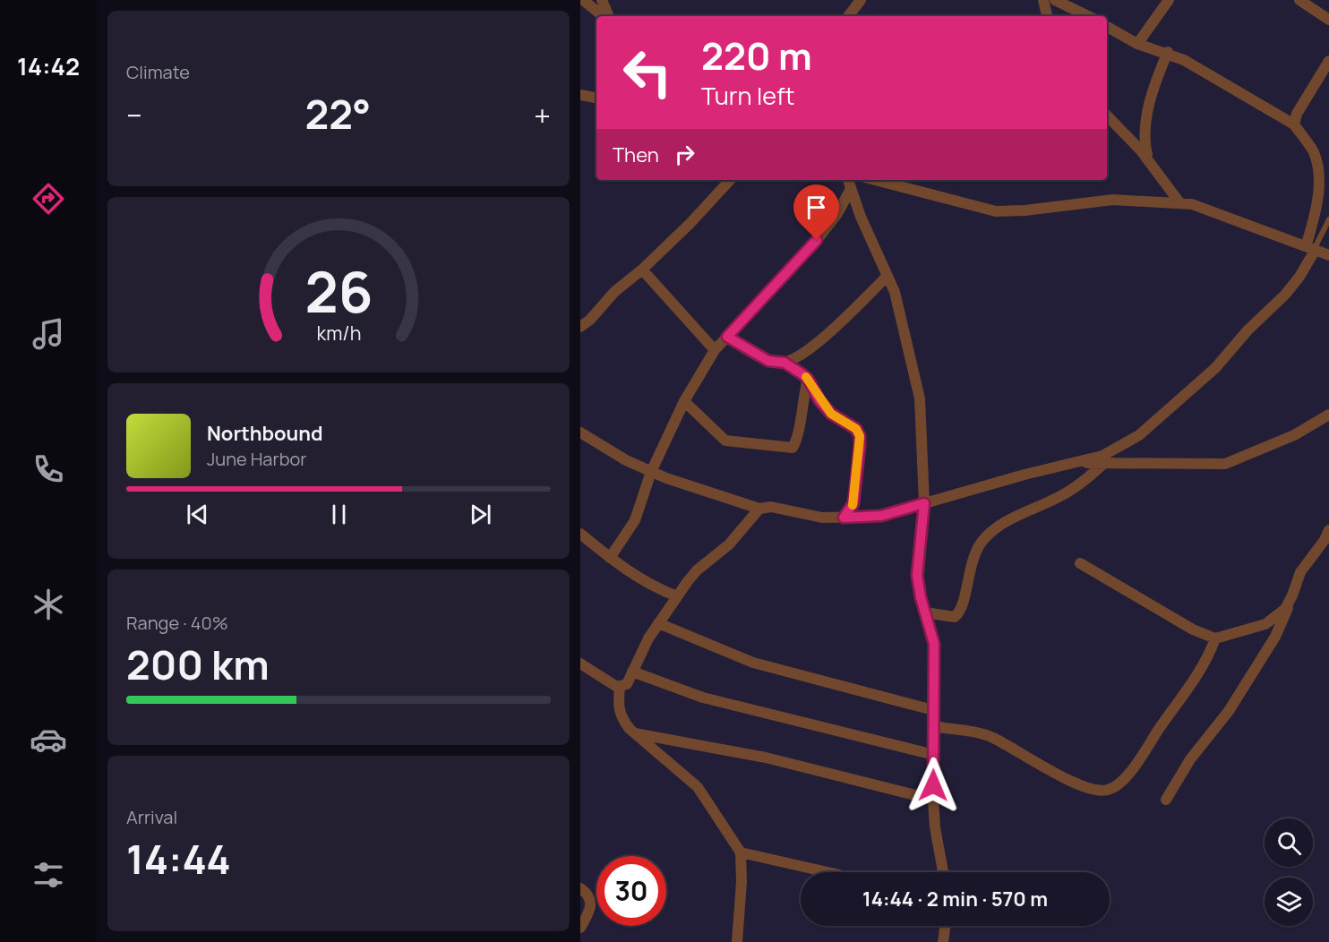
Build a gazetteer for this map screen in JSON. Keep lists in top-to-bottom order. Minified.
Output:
{"page":{"tabs":"14:42","tile":["Climate",["Range · 40%","200 km"],["Arrival","14:44"]],"turn":["220 m","Turn left"],"heat":["−","22°","+"],"then":"Then","song":["Northbound","June Harbor"],"limit":"30","trip":"14:44 · 2 min · 570 m","gauge":["26","km/h"]}}
